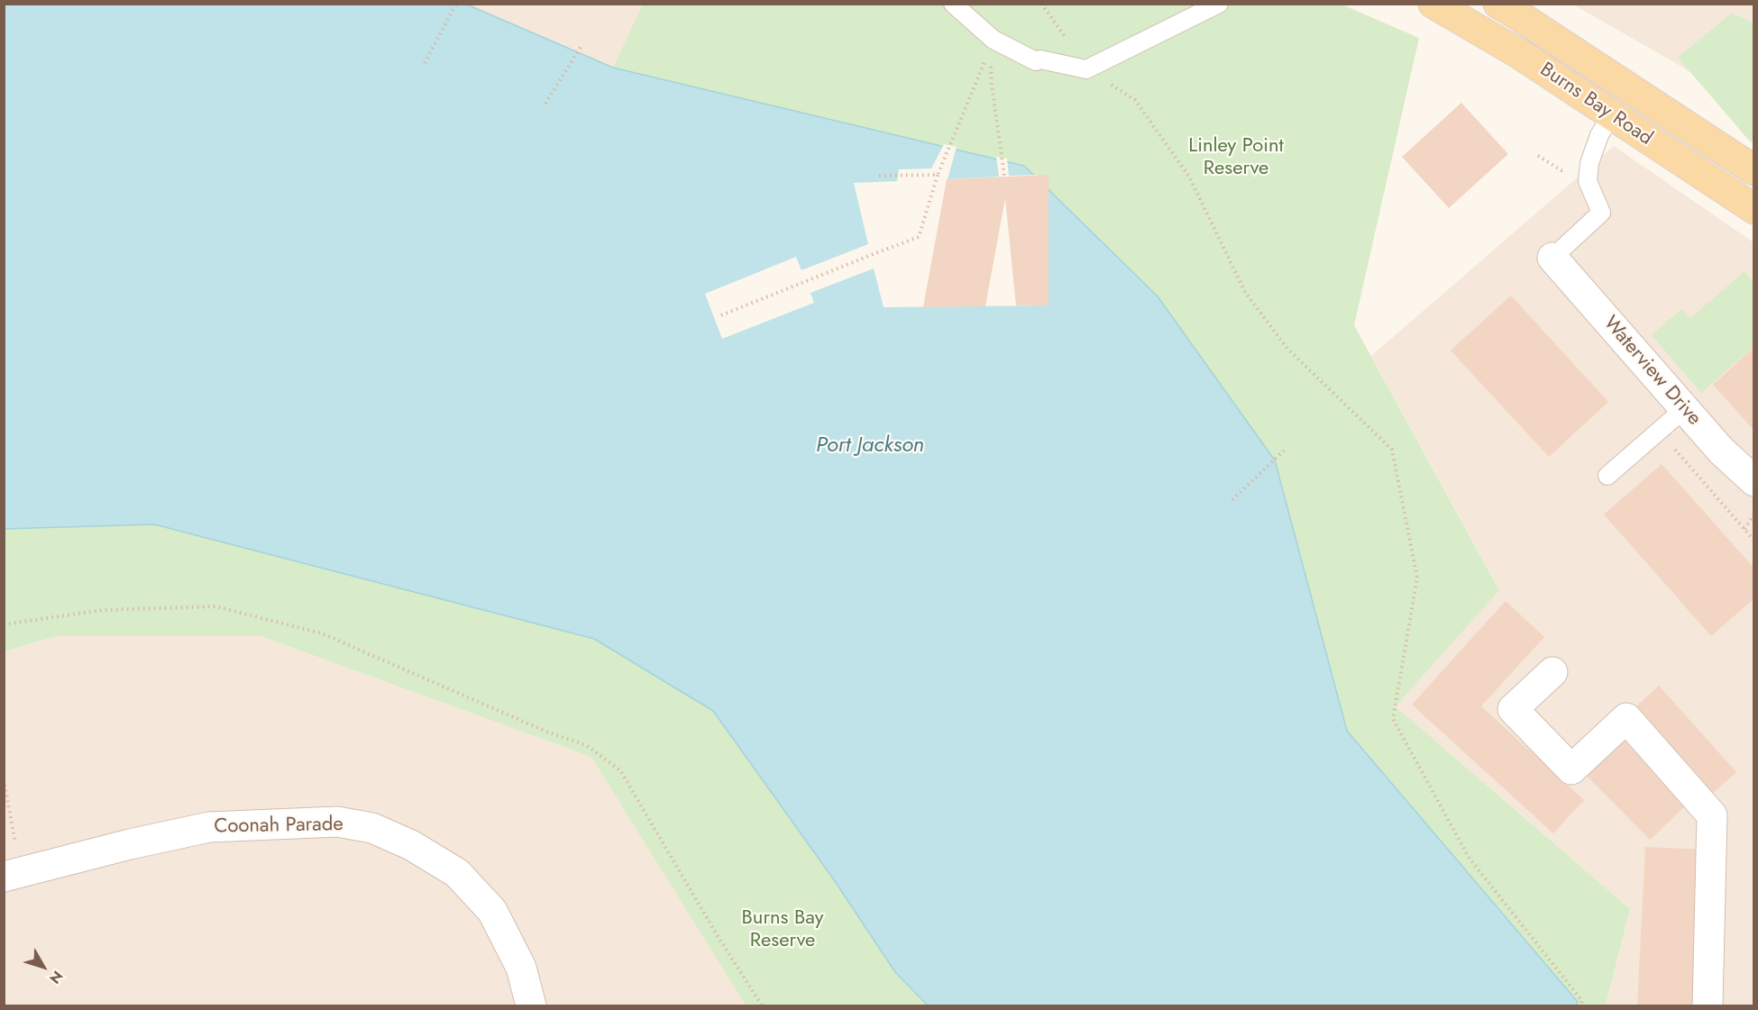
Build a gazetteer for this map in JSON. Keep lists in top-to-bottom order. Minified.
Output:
{"streets":{"main road":["Burns Bay Road"],"street":["Waterview Drive","Coonah Parade"]},"water":["Port Jackson"],"parks":["Linley Point Reserve","Burns Bay Reserve"],"north":"bottom right"}
